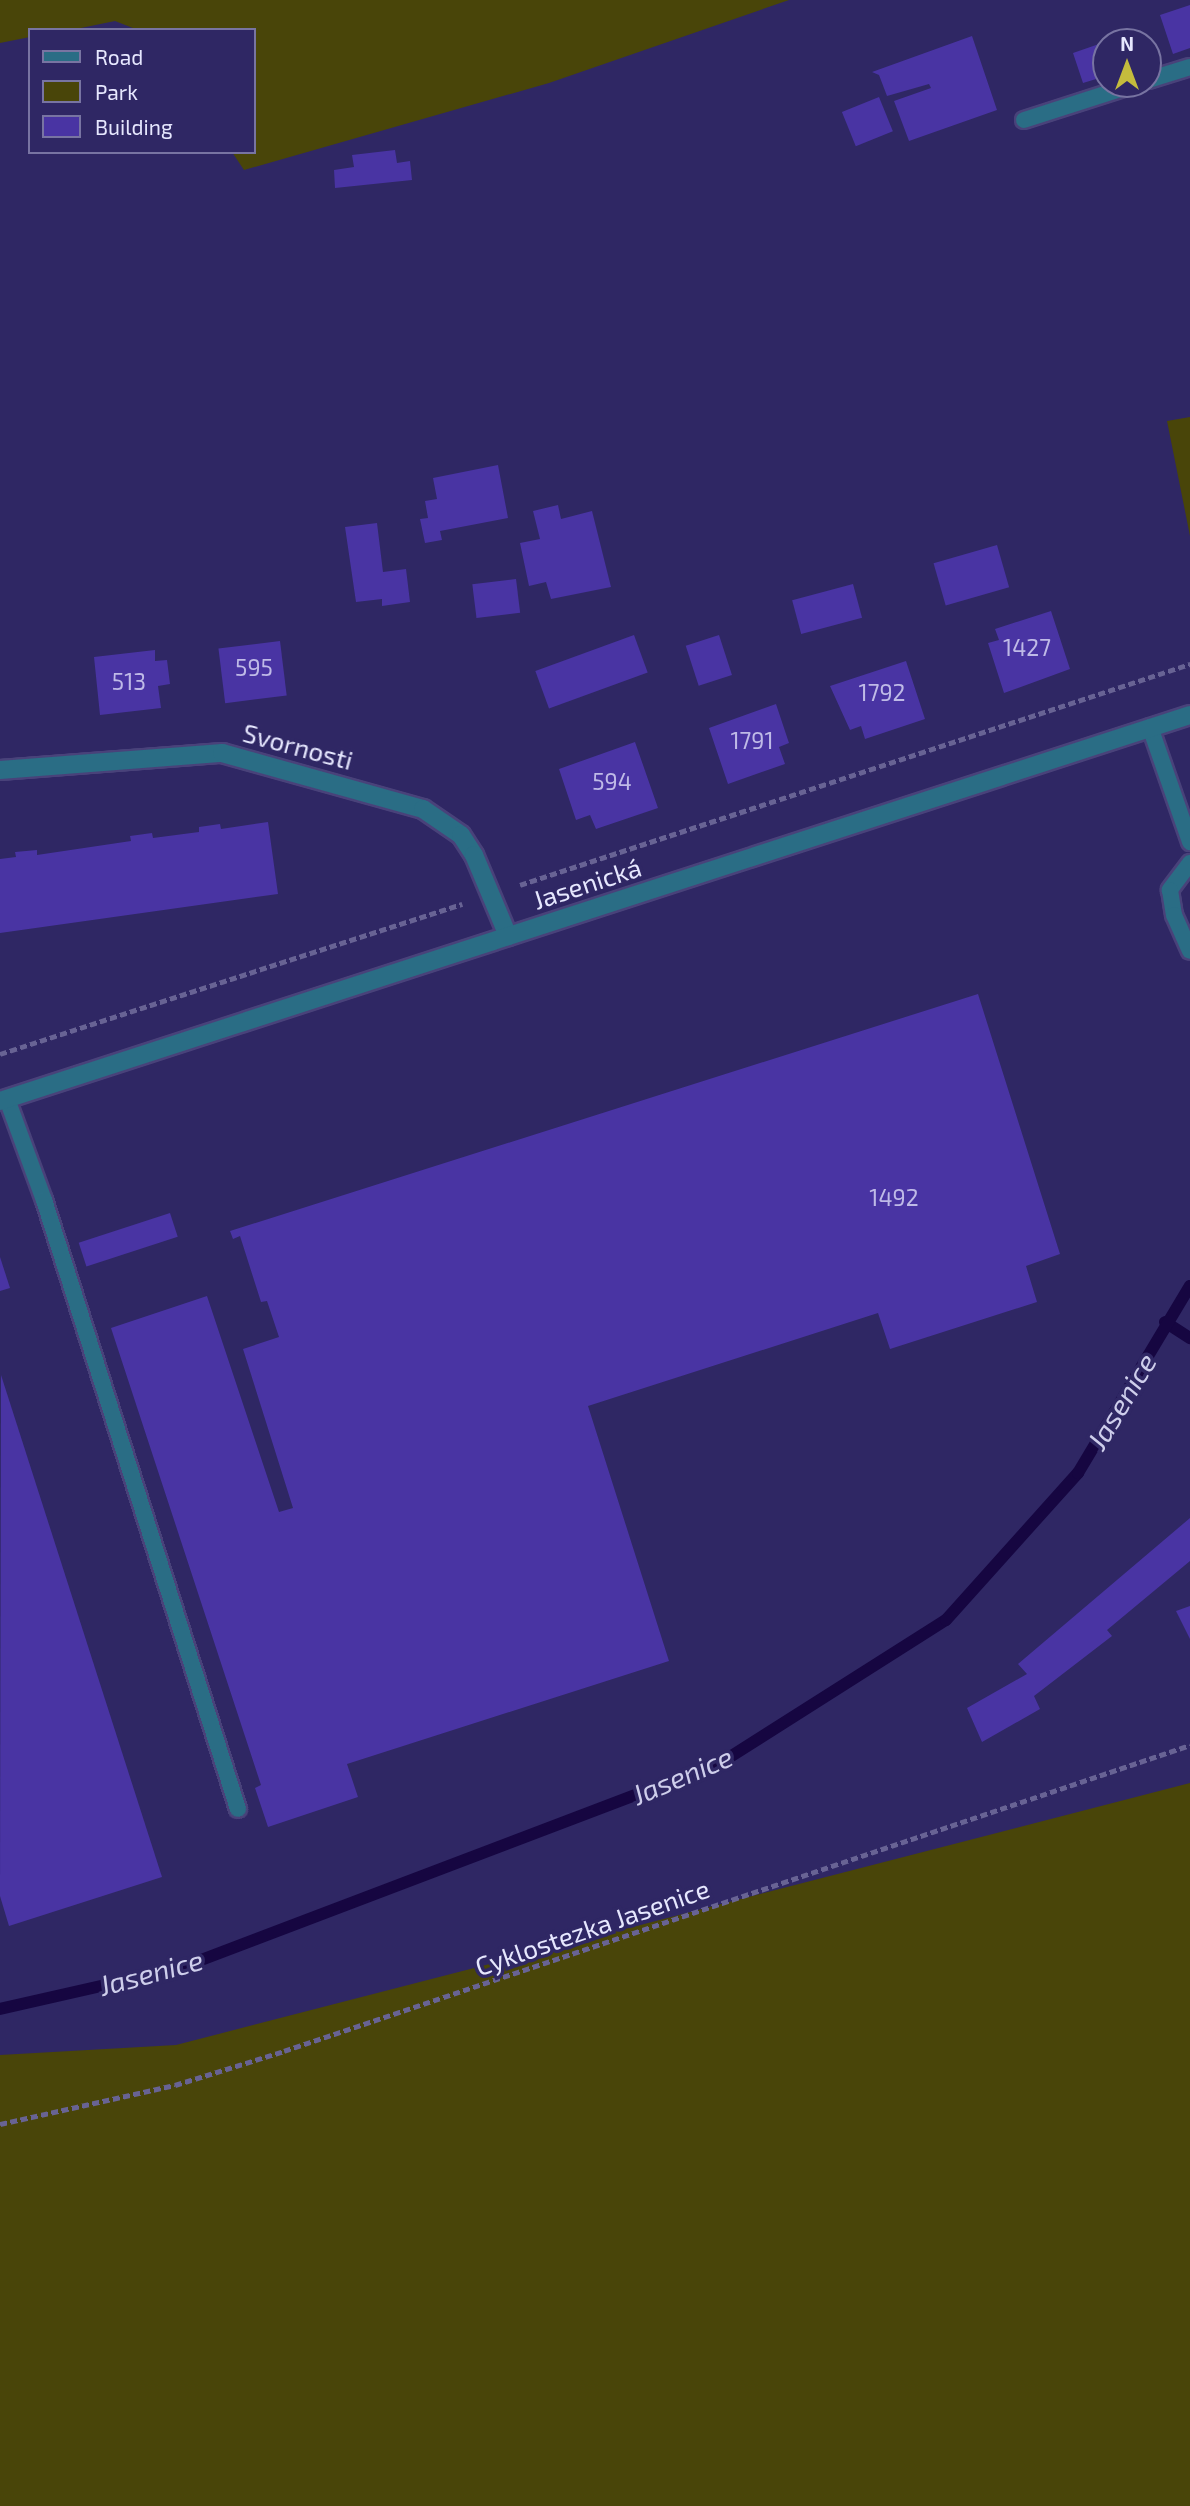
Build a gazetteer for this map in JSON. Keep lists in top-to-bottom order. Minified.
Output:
{"streets":{"street":["Svornosti","Jasenická"],"path":["Cyklostezka Jasenice"]},"crossings":[["Svornosti","Jasenická"]],"water":["Jasenice"],"house_numbers":["1427","595","513","1792","1791","594","1492"],"legend":["Road","Park","Building"],"north":"top"}
